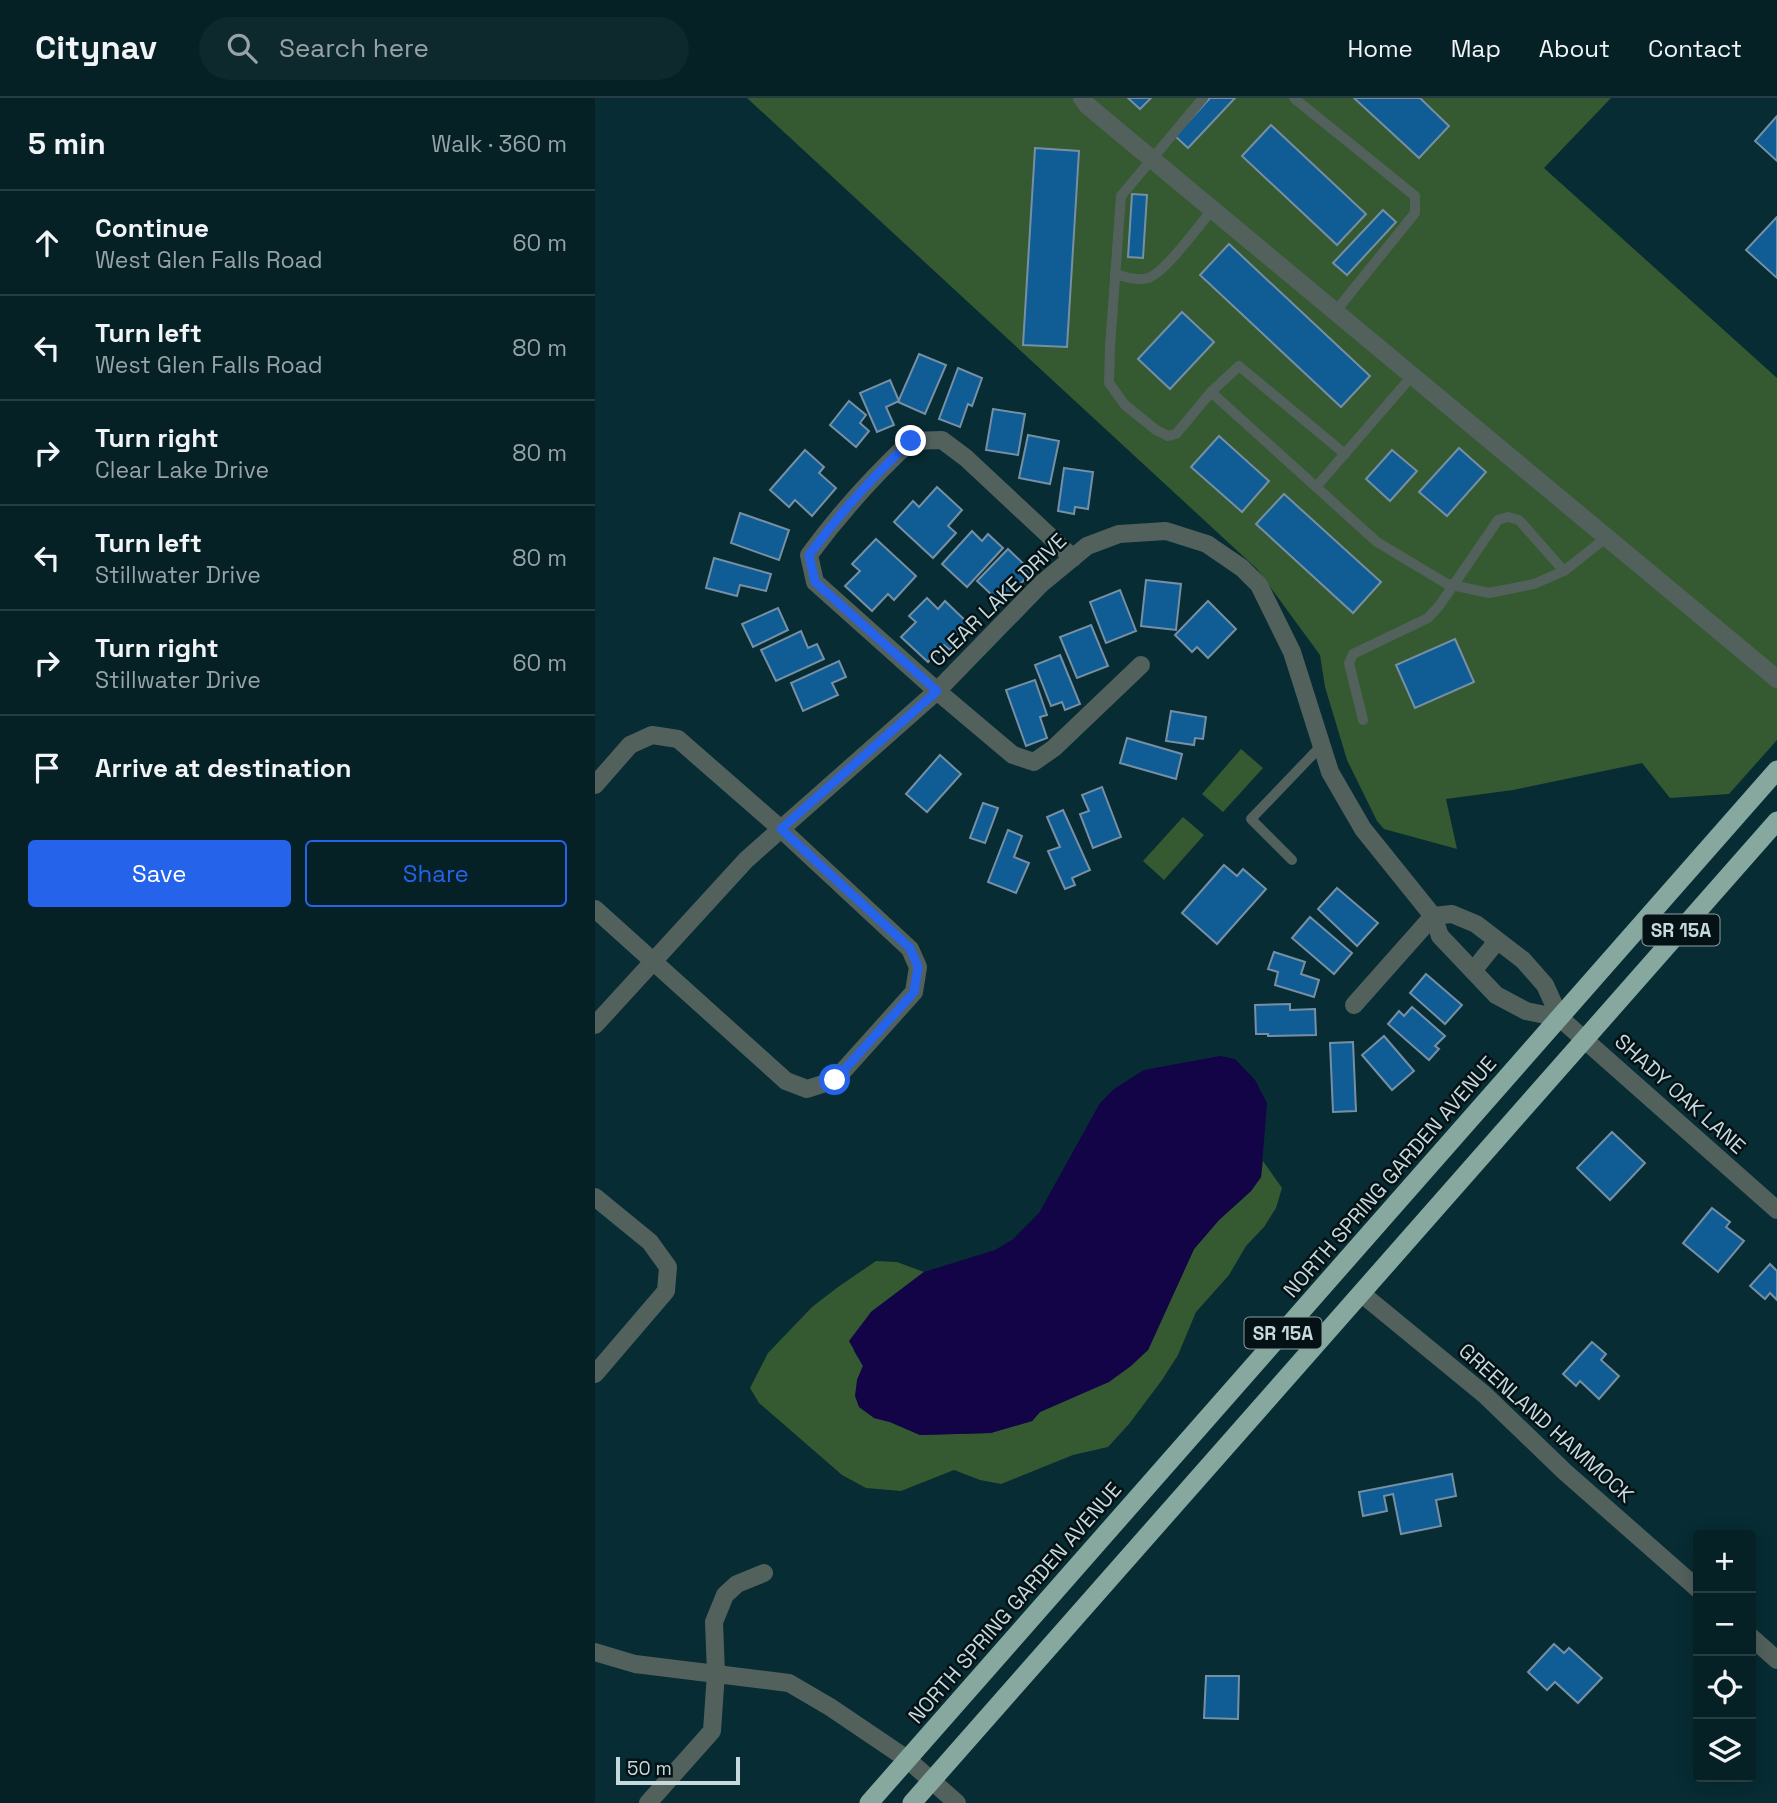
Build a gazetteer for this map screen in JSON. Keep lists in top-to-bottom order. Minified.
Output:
{"streets":{"highway":["SR 15A","NORTH SPRING GARDEN AVENUE"],"street":["CLEAR LAKE DRIVE","SHADY OAK LANE","GREENLAND HAMMOCK"]},"crossings":[["CLEAR LAKE DRIVE","NORTH SPRING GARDEN AVENUE"],["SR 15A","SHADY OAK LANE"],["SR 15A","GREENLAND HAMMOCK"]],"scale_bar":"50 m","page":{"header":"Citynav","search":"Search here","nav":["Home","Map","About","Contact"],"heading":["5 min","Walk · 360 m"],"list":[["Continue","West Glen Falls Road","60 m"],["Turn left","West Glen Falls Road","80 m"],["Turn right","Clear Lake Drive","80 m"],["Turn left","Stillwater Drive","80 m"],["Turn right","Stillwater Drive","60 m"],"Arrive at destination"],"buttons":["Save","Share"],"map_buttons":["+","−"],"scale":"50 m"}}
